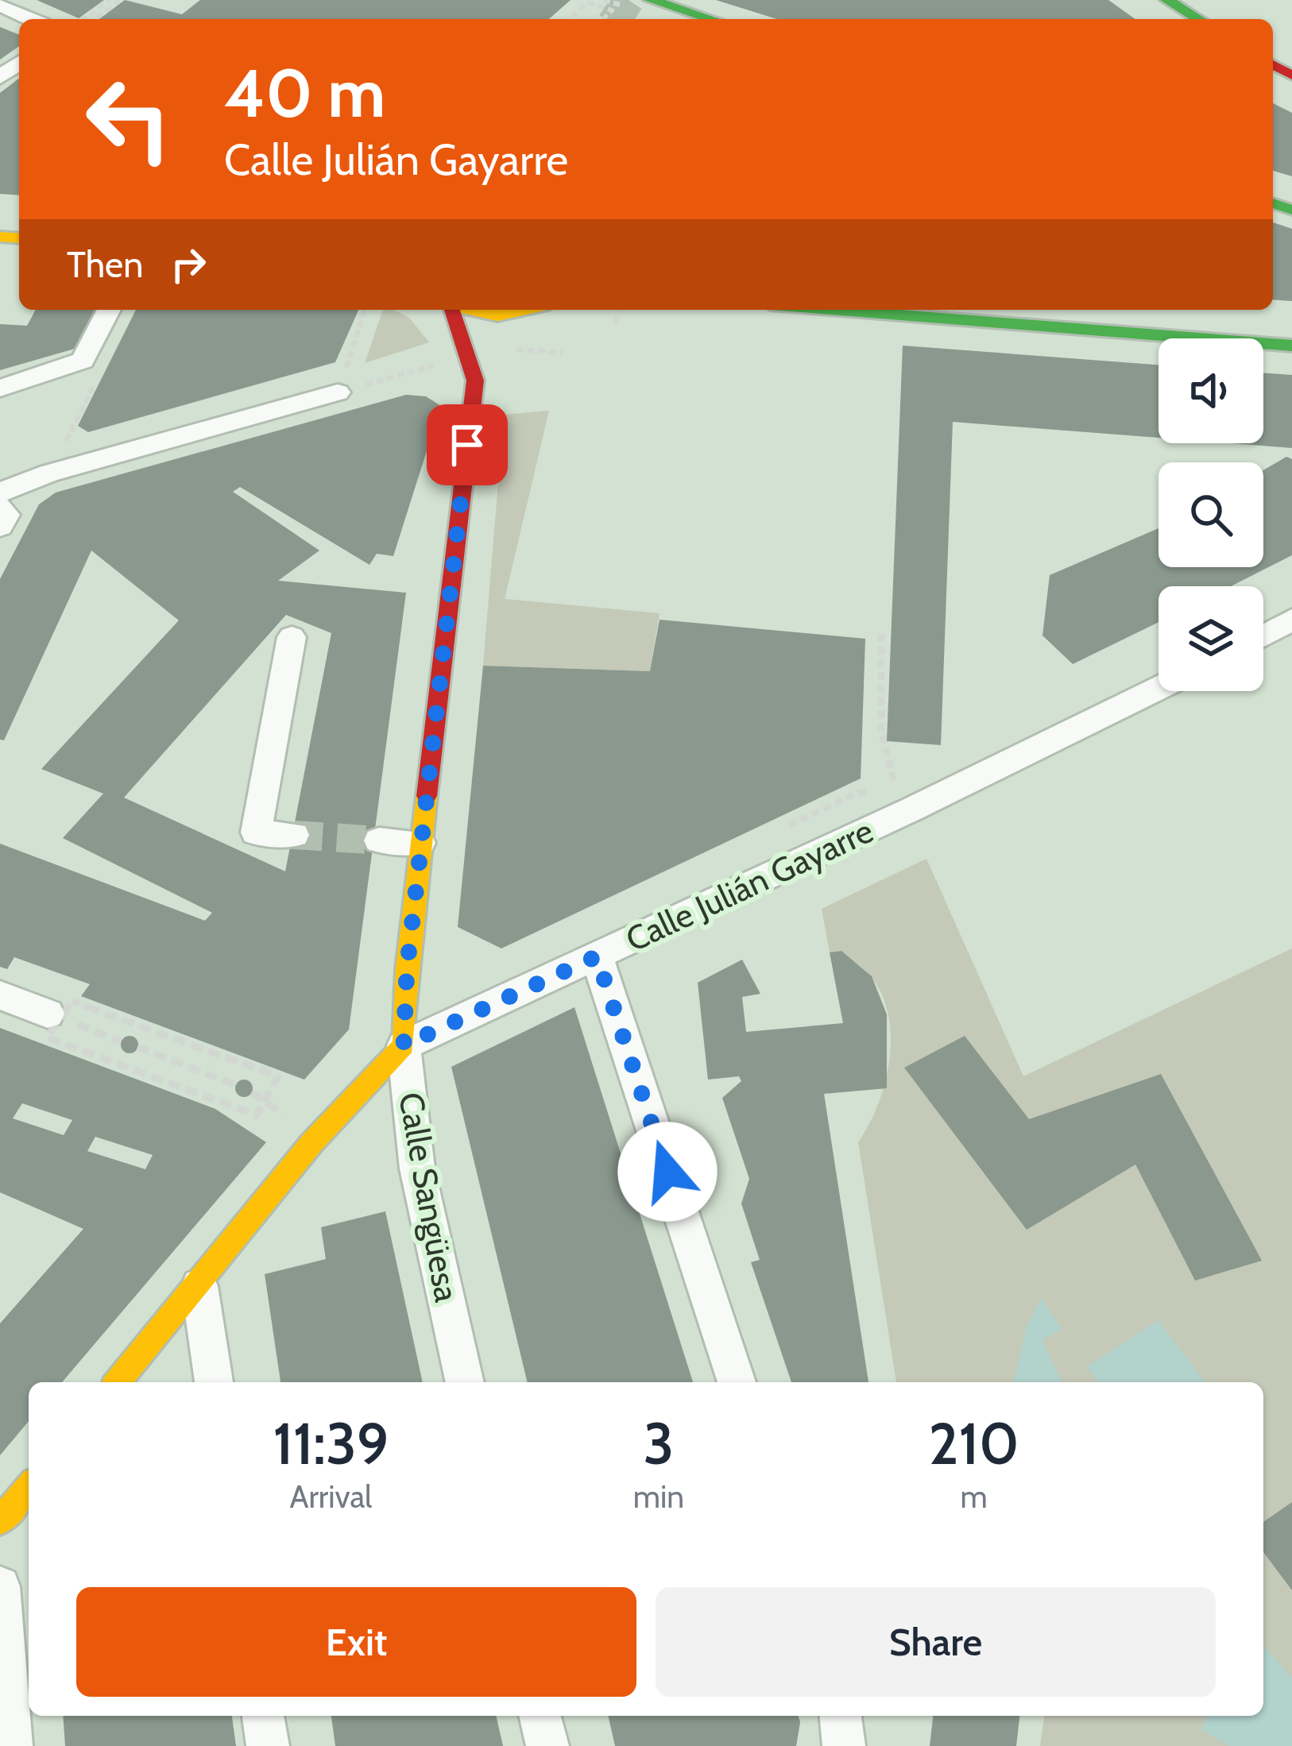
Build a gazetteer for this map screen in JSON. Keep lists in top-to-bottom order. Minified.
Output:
{"streets":{"street":["Calle Julián Gayarre","Calle Sangüesa"]},"crossings":[["Calle Julián Gayarre","Calle Sangüesa"]],"page":{"turn":["40 m","Calle Julián Gayarre"],"then":"Then","eta":["11:39","Arrival","3","min","210","m"],"buttons":["Exit","Share"]}}
